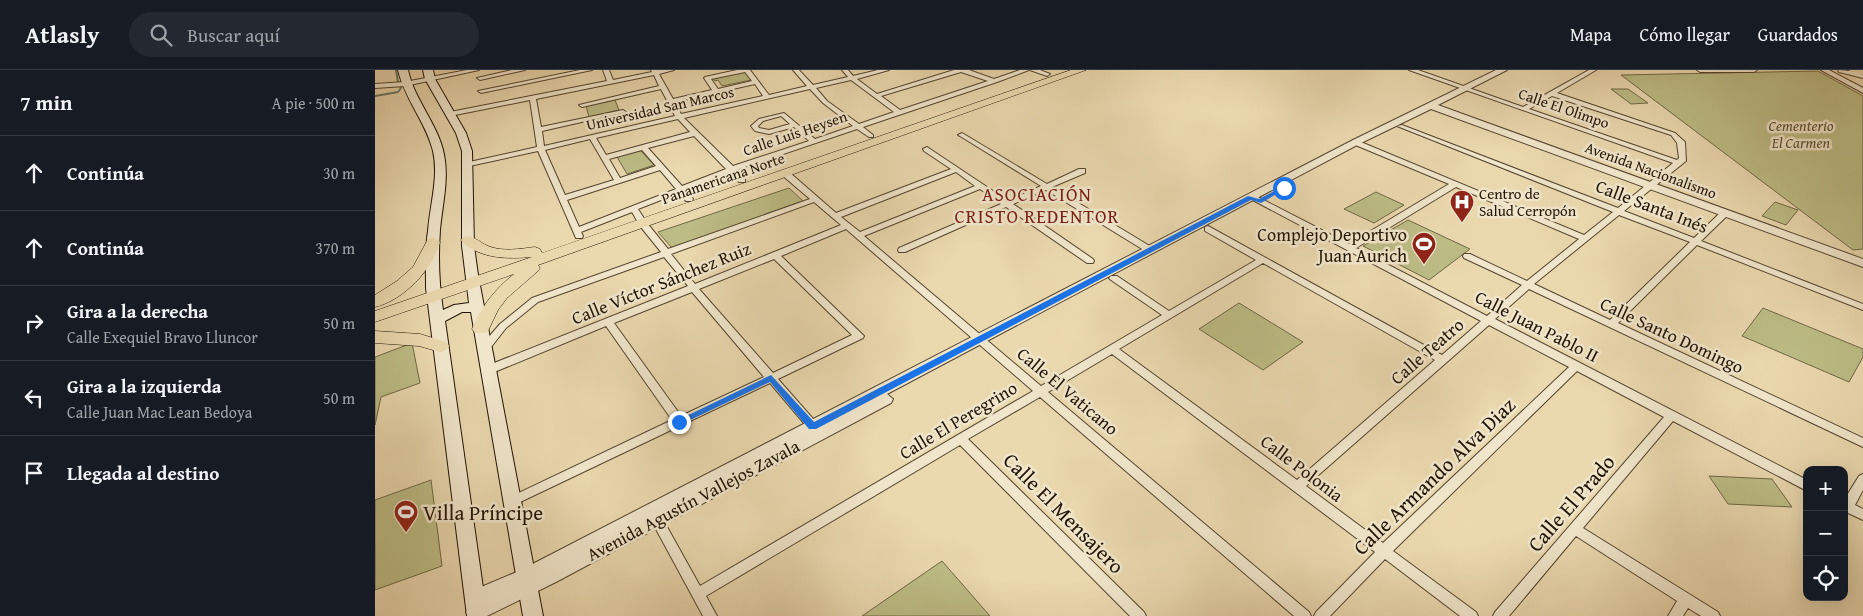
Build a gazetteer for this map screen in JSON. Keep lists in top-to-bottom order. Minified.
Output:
{"streets":{"highway":["Panamericana Norte"],"street":["Universidad San Marcos","Calle El Olimpo","Calle Luis Heysen","Avenida Nacionalismo","Calle Santa Inés","Calle Víctor Sánchez Ruiz","Calle Juan Pablo II","Calle Santo Domingo","Calle Teatro","Calle El Vaticano","Calle El Peregrino","Calle Polonia","Calle Armando Alva Diaz","Avenida Agustín Vallejos Zavala","Calle El Prado","Calle El Mensajero"]},"crossings":[["Calle El Olimpo","Calle Teatro"],["Calle El Olimpo","Avenida Agustín Vallejos Zavala"],["Calle Luis Heysen","Panamericana Norte"],["Avenida Nacionalismo","Calle Teatro"],["Avenida Nacionalismo","Avenida Agustín Vallejos Zavala"],["Panamericana Norte","Calle El Vaticano"],["Calle Santa Inés","Calle Teatro"],["Calle Santa Inés","Avenida Agustín Vallejos Zavala"],["Calle Víctor Sánchez Ruiz","Calle El Vaticano"],["Calle Juan Pablo II","Calle Teatro"],["Calle Juan Pablo II","Calle Armando Alva Diaz"],["Calle Juan Pablo II","Avenida Agustín Vallejos Zavala"],["Calle Juan Pablo II","Calle El Prado"],["Calle Santo Domingo","Calle Teatro"],["Calle Teatro","Calle Polonia"],["Calle El Vaticano","Calle El Peregrino"],["Calle El Vaticano","Avenida Agustín Vallejos Zavala"],["Calle El Peregrino","Calle Polonia"],["Calle El Peregrino","Calle El Mensajero"],["Calle Polonia","Calle Armando Alva Diaz"]],"districts":["ASOCIACIÓN CRISTO REDENTOR"],"parks":["Cementerio El Carmen"],"places":{"hospital":["Centro de Salud Cerropón"],"sports":["Complejo Deportivo Juan Aurich","Villa Príncipe"]},"page":{"header":"Atlasly","search":"Buscar aquí","nav":["Mapa","Cómo llegar","Guardados"],"heading":["7 min","A pie · 500 m"],"list":[["Continúa","30 m"],["Continúa","370 m"],["Gira a la derecha","Calle Exequiel Bravo Lluncor","50 m"],["Gira a la izquierda","Calle Juan Mac Lean Bedoya","50 m"],"Llegada al destino"],"map_buttons":["+","−"]}}
